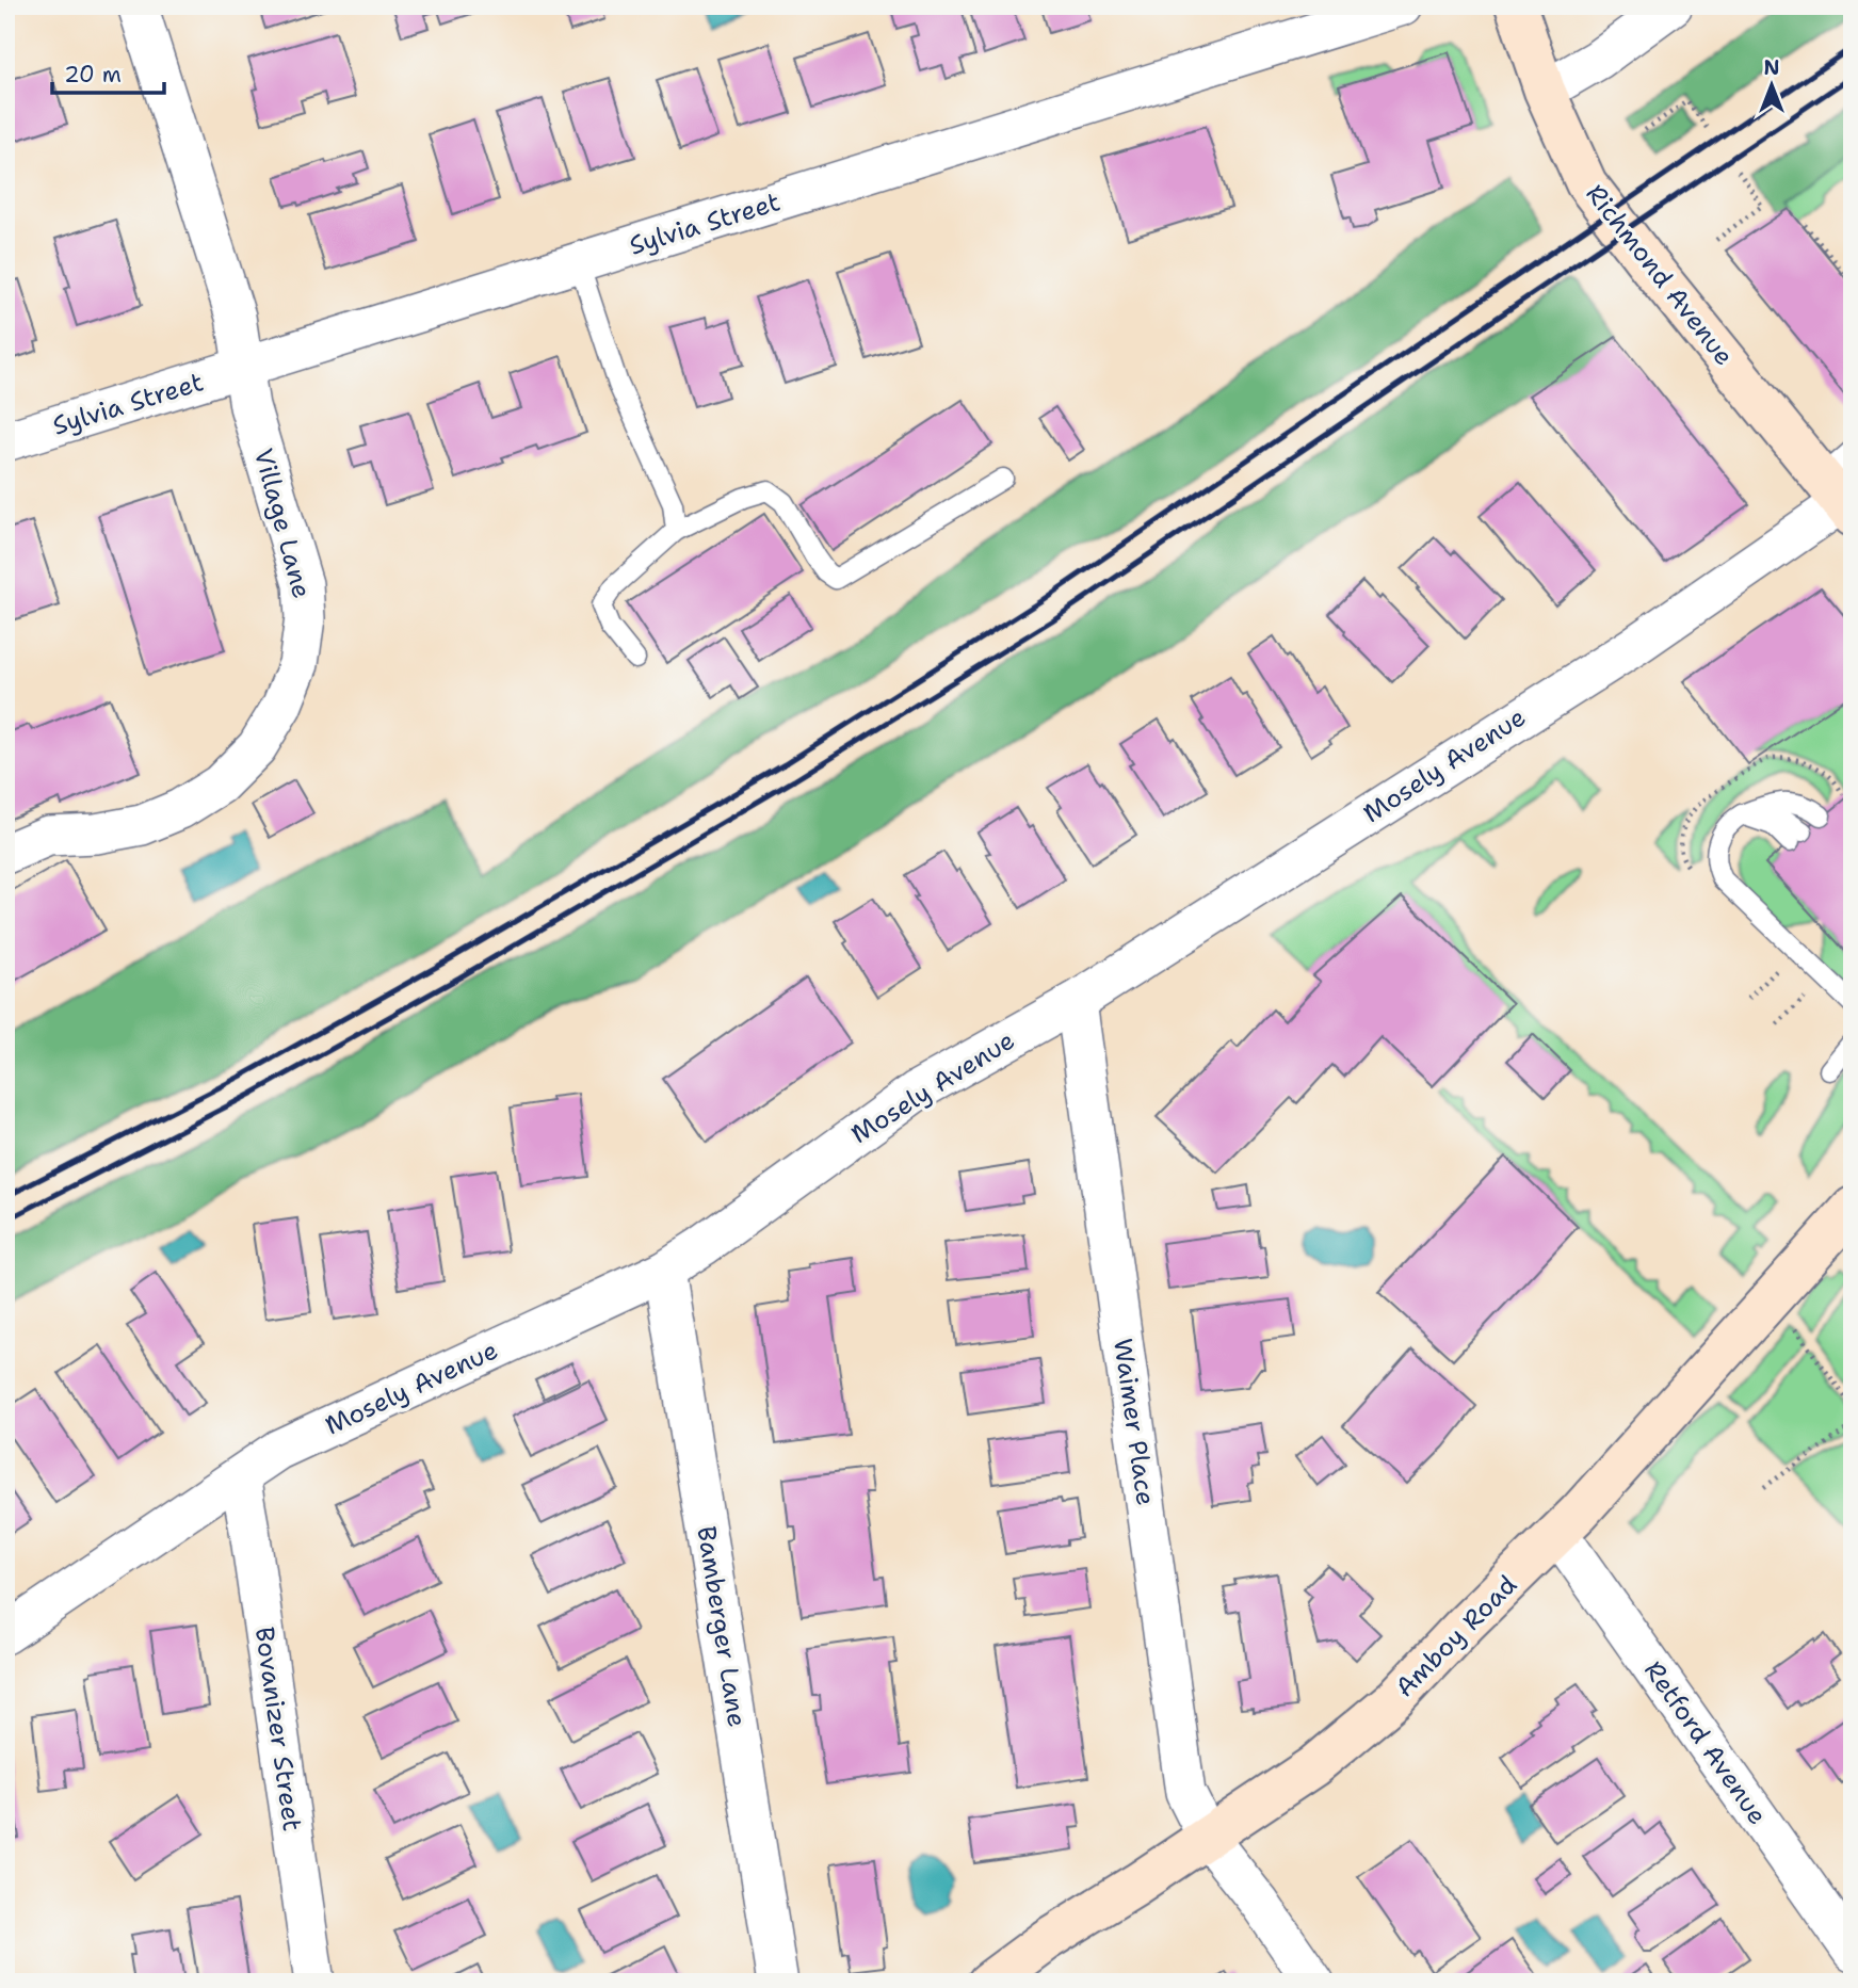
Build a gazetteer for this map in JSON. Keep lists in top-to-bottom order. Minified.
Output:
{"streets":{"main road":["Richmond Avenue","Amboy Road"],"street":["Sylvia Street","Village Lane","Mosely Avenue","Waimer Place","Bamberger Lane","Bovanizer Street","Retford Avenue"]},"crossings":[["Sylvia Street","Village Lane"],["Richmond Avenue","Mosely Avenue"],["Mosely Avenue","Waimer Place"],["Mosely Avenue","Bamberger Lane"],["Mosely Avenue","Bovanizer Street"],["Waimer Place","Amboy Road"],["Amboy Road","Retford Avenue"]],"scale_bar":"20 m","north":"top"}
